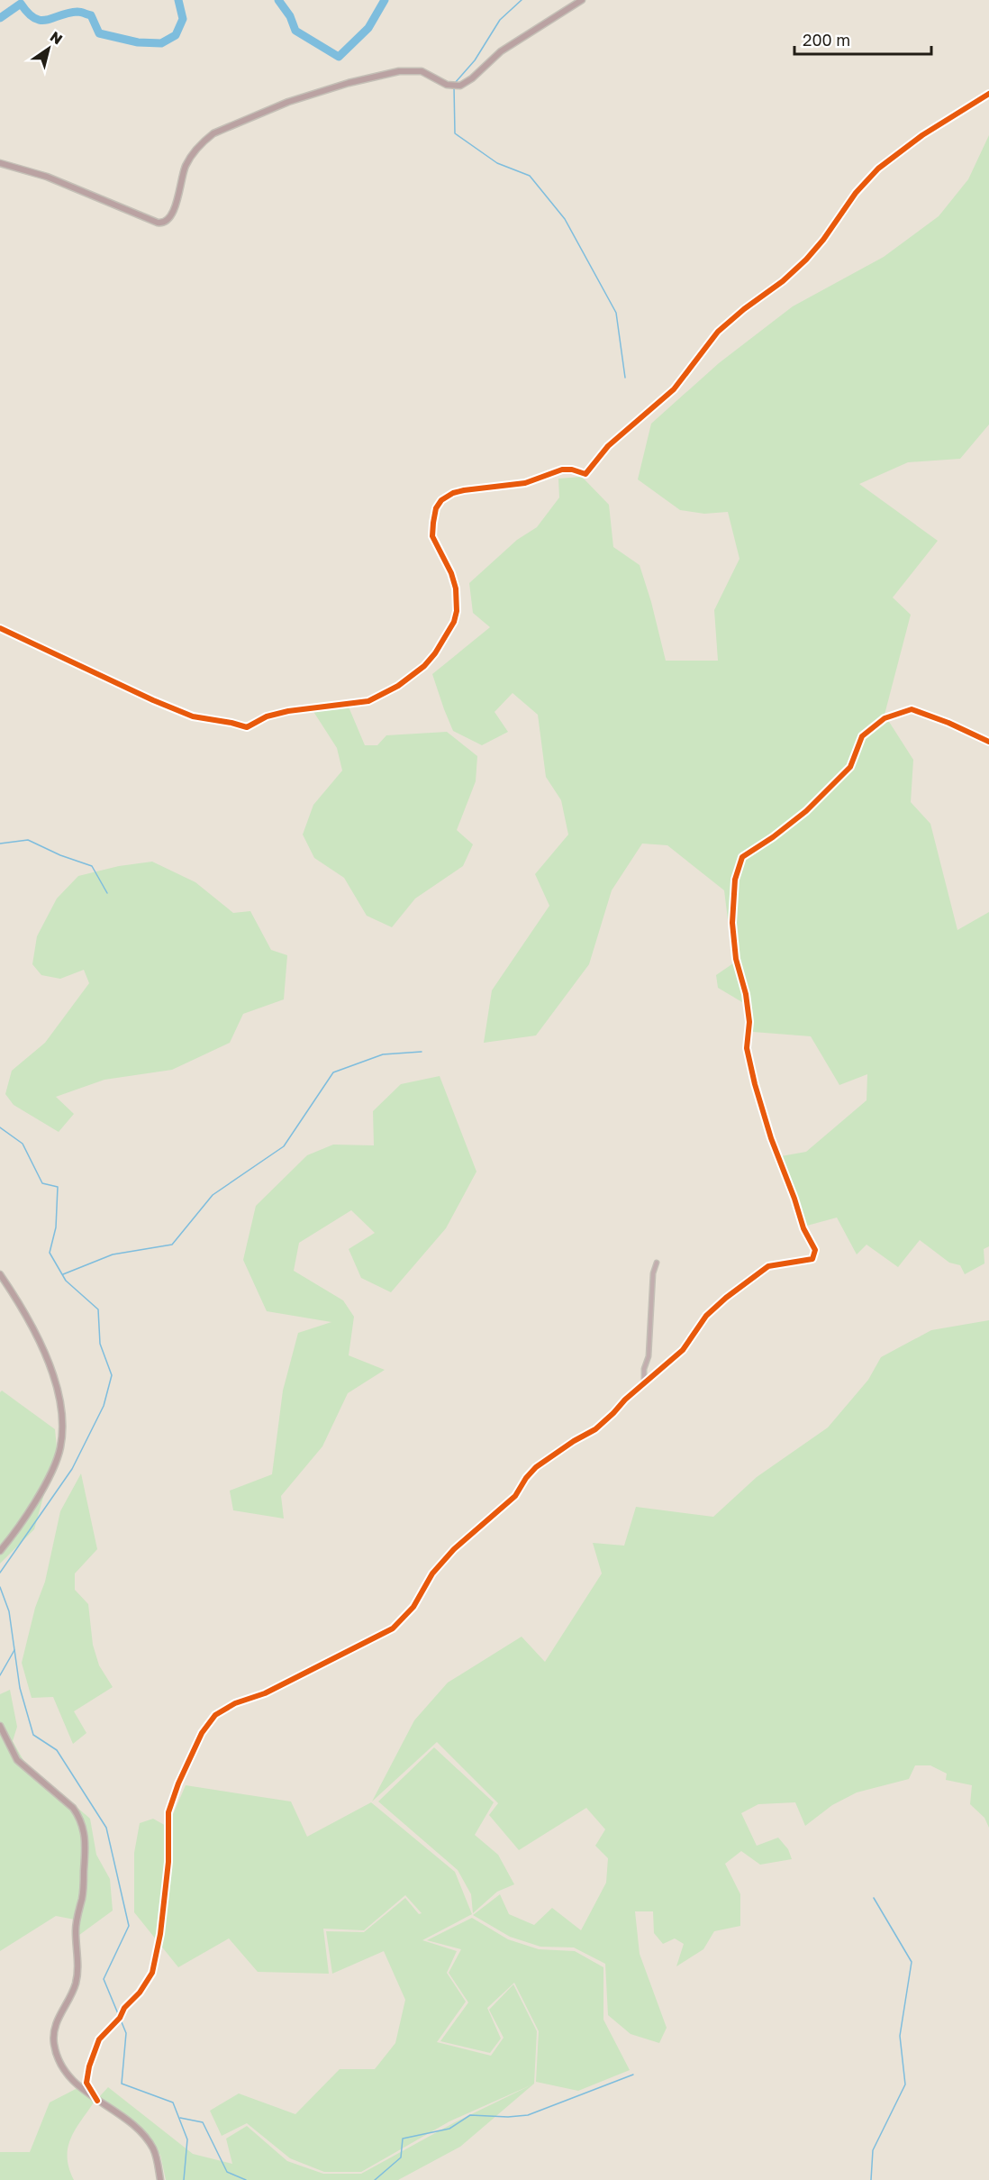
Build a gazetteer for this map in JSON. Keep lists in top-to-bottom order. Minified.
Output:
{"scale_bar":"200 m","north":"top right"}
